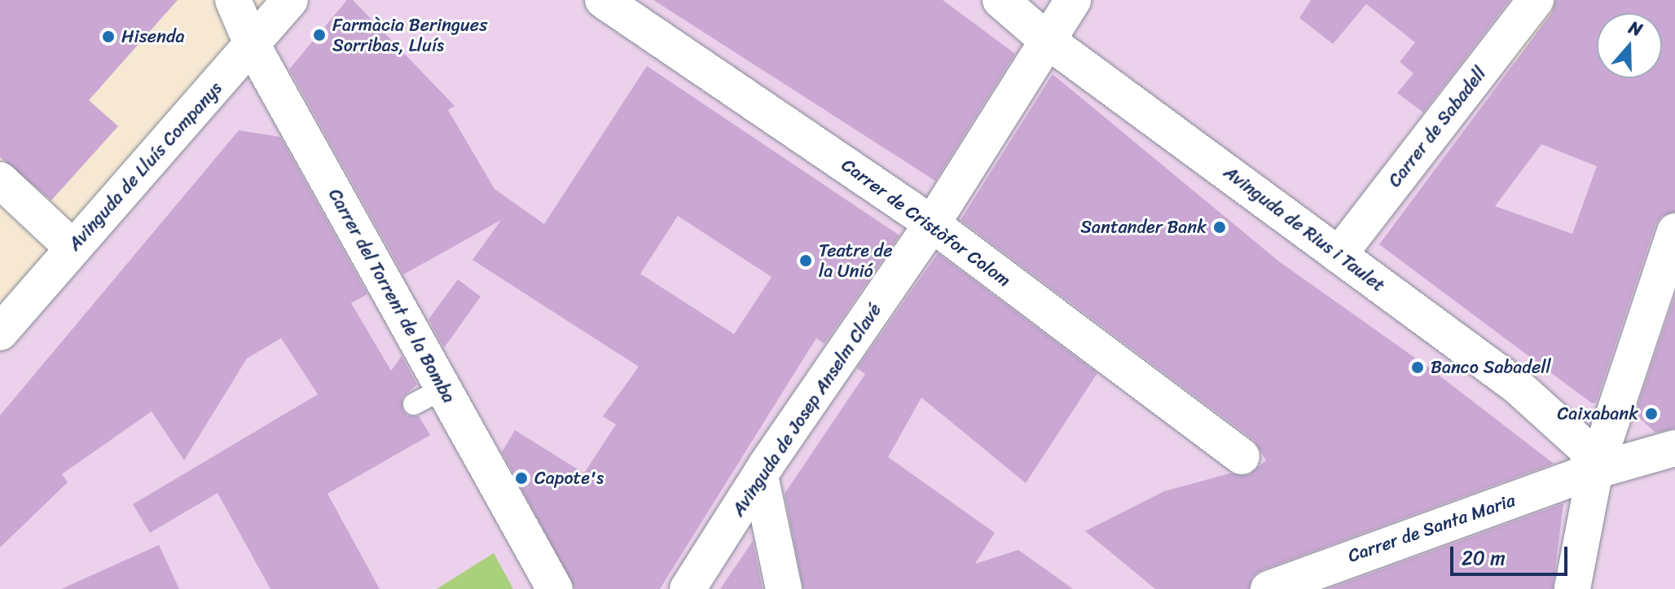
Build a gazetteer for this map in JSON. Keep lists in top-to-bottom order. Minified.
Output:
{"streets":{"street":["Carrer de Sabadell","Avinguda de Lluís Companys","Carrer de Cristòfor Colom","Avinguda de Rius i Taulet","Carrer del Torrent de la Bomba","Avinguda de Josep Anselm Clavé","Carrer de Santa Maria"]},"crossings":[["Carrer de Sabadell","Avinguda de Rius i Taulet"],["Avinguda de Lluís Companys","Carrer del Torrent de la Bomba"],["Carrer de Cristòfor Colom","Avinguda de Josep Anselm Clavé"],["Avinguda de Rius i Taulet","Avinguda de Josep Anselm Clavé"],["Avinguda de Rius i Taulet","Carrer de Santa Maria"]],"places":["Farmàcia Beringues Sorribas, Lluís","Hisenda","Santander Bank","Teatre de la Unió","Banco Sabadell","Caixabank","Capote's"],"scale_bar":"20 m","north":"top"}
